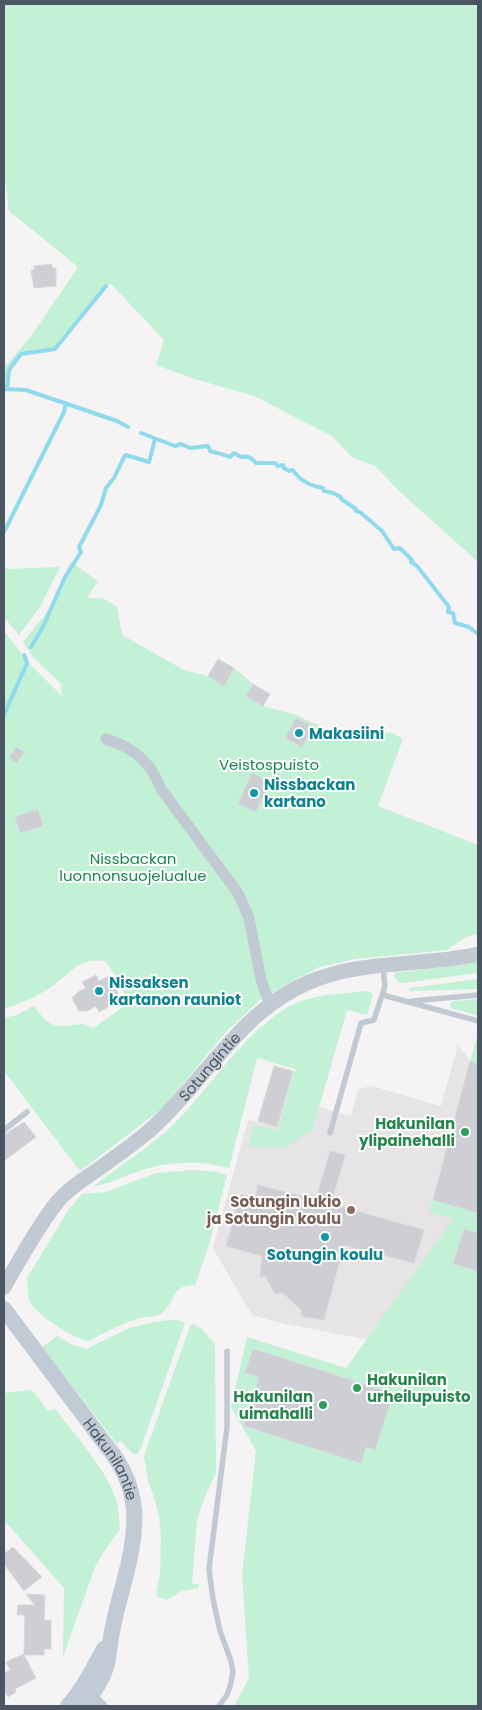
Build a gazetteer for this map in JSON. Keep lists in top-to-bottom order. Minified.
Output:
{"streets":{"main road":["Hakunilantie"],"street":["Sotungintie"]},"parks":["Veistospuisto","Nissbackan luonnonsuojelualue"],"places":["Makasiini","Nissbackan kartano","Nissaksen kartanon rauniot","Hakunilan ylipainehalli","Sotungin lukio ja Sotungin koulu","Sotungin koulu","Hakunilan urheilupuisto","Hakunilan uimahalli"]}
